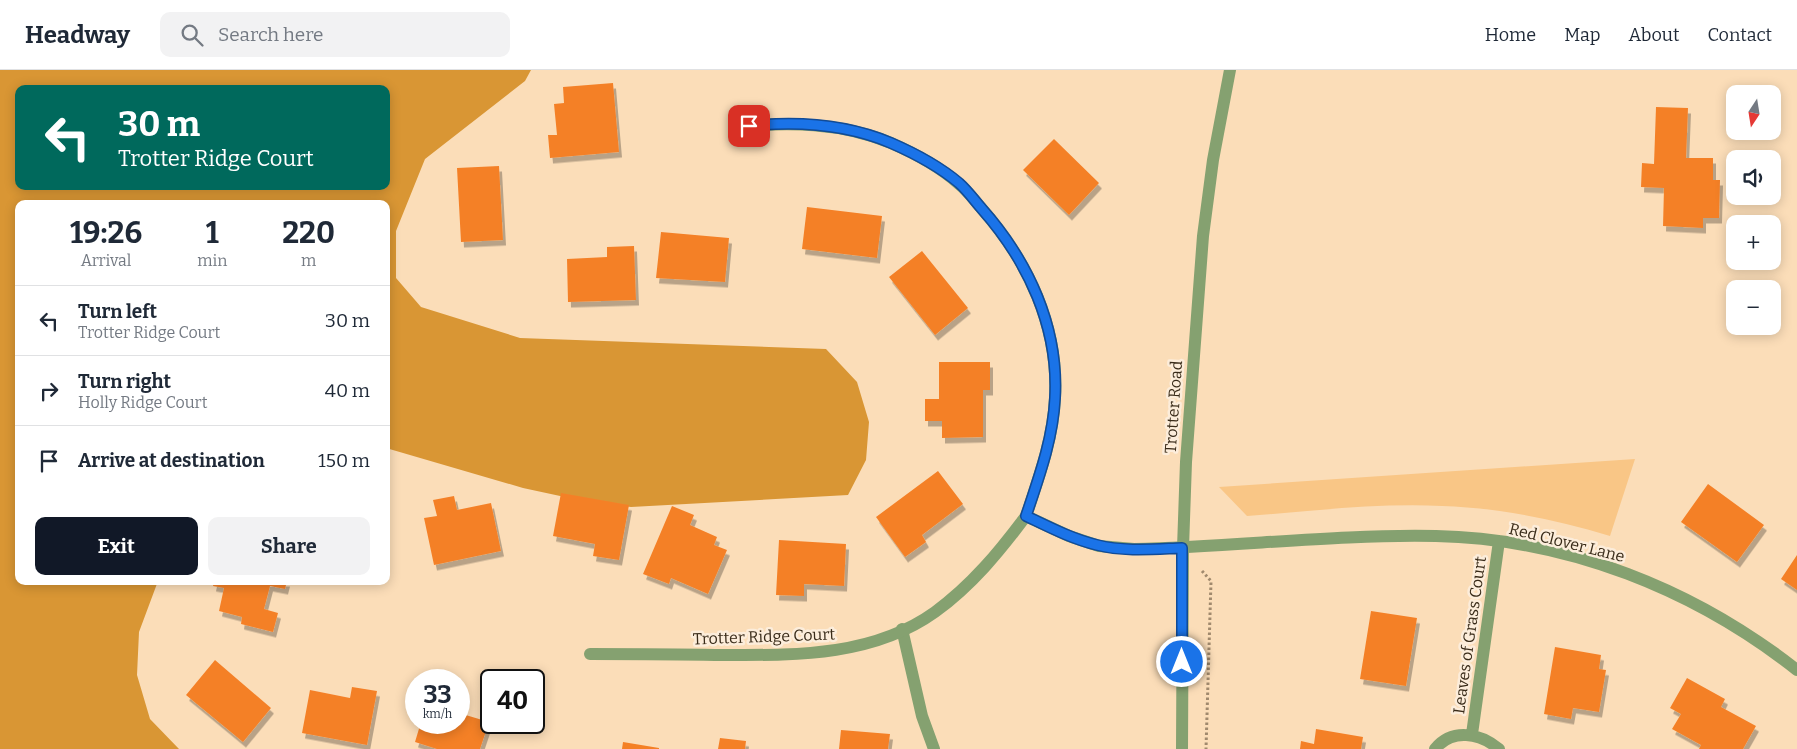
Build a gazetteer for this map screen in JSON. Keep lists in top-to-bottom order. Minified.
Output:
{"streets":{"street":["Trotter Road","Red Clover Lane","Leaves of Grass Court","Trotter Ridge Court"]},"crossings":[["Trotter Road","Red Clover Lane"],["Red Clover Lane","Leaves of Grass Court"]],"north":"bottom","page":{"header":"Headway","search":"Search here","nav":["Home","Map","About","Contact"],"map_buttons":["+","−"],"turn":["30 m","Trotter Ridge Court"],"eta":["19:26","Arrival","1","min","220","m"],"list":[{"name":"Turn left","note":"Trotter Ridge Court","value":"30 m"},{"name":"Turn right","note":"Holly Ridge Court","value":"40 m"},{"name":"Arrive at destination","value":"150 m"}],"buttons":["Exit","Share"],"speed":"33 km/h","limit":"40"}}
